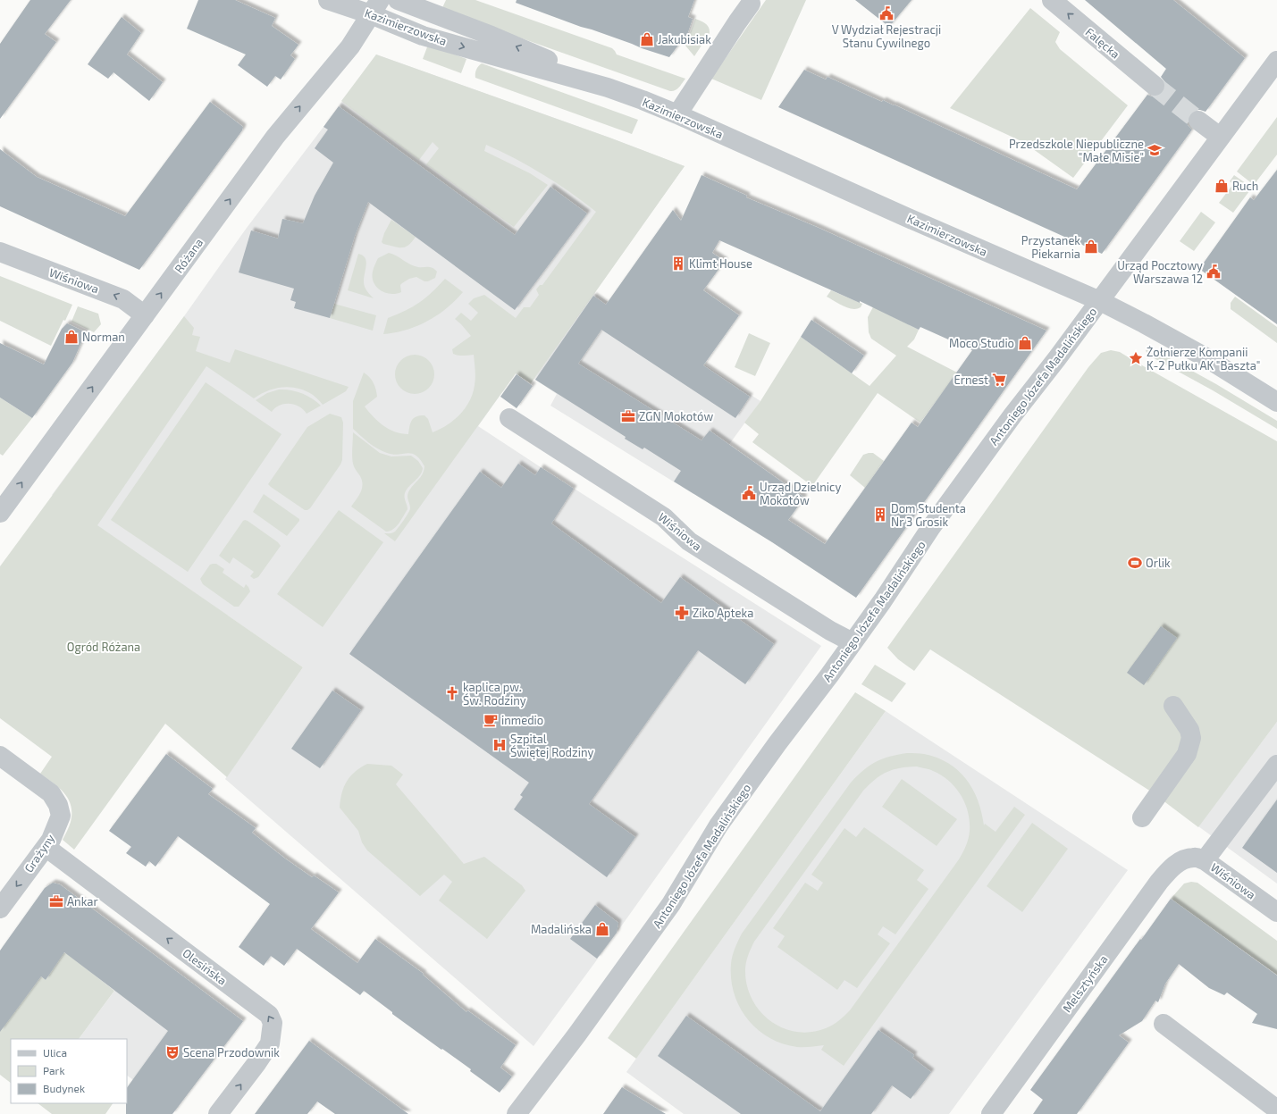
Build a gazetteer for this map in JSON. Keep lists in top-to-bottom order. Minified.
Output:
{"streets":{"street":["Kazimierzowska","Falęcka","Różana","Wiśniowa","Antoniego Józefa Madalińskiego","Grażyny","Olesińska","Melsztyńska"]},"crossings":[["Kazimierzowska","Różana"],["Kazimierzowska","Antoniego Józefa Madalińskiego"],["Różana","Wiśniowa"],["Wiśniowa","Antoniego Józefa Madalińskiego"],["Wiśniowa","Melsztyńska"],["Grażyny","Olesińska"]],"one_way":["Falęcka","Różana","Grażyny","Olesińska"],"parks":["Ogród Różana"],"places":{"public building":["V Wydział Rejestracji Stanu Cywilnego","Urząd Pocztowy Warszawa 12","Urząd Dzielnicy Mokotów"],"shop":["Jakubisiak","Ruch","Przystanek Piekarnia","Norman","Moco Studio","Madalińska"],"school or university":["Przedszkole Niepubliczne \"Małe Misie\""],"building":["Klimt House","Dom Studenta Nr 3 Grosik"],"place":["Żołnierze Kompanii K-2 Pułku AK \"Baszta\""],"supermarket":["Ernest"],"office":["ZGN Mokotów","Ankar"],"sports":["Orlik"],"pharmacy":["Ziko Apteka"],"church":["kaplica pw. Św. Rodziny"],"cafe":["inmedio"],"hospital":["Szpital Świętej Rodziny"],"theatre":["Scena Przodownik"]},"legend":["Ulica","Park","Budynek"]}
